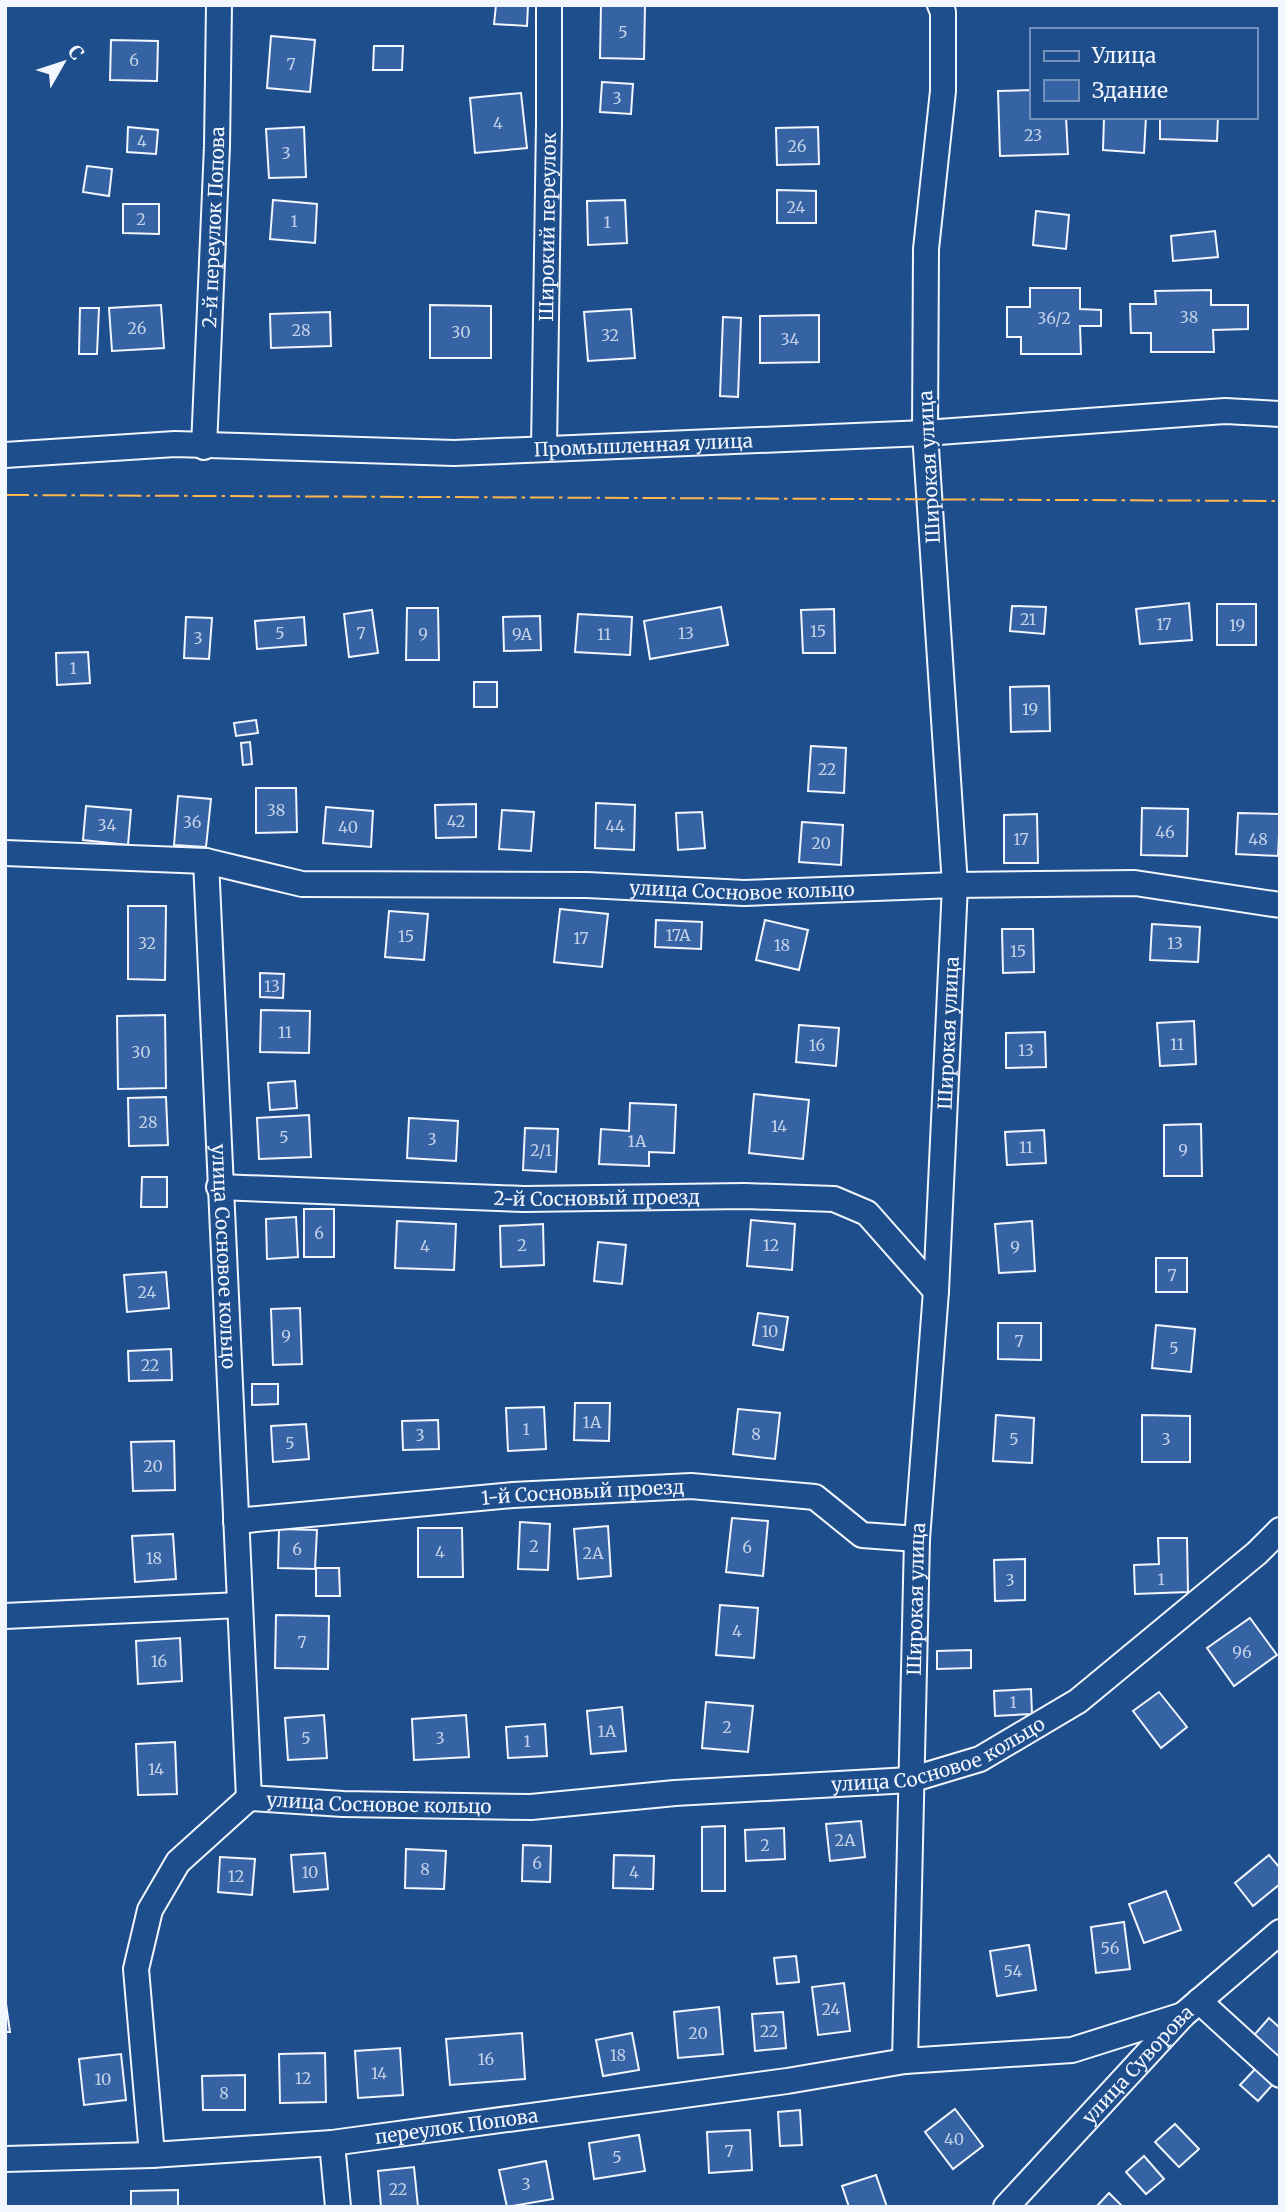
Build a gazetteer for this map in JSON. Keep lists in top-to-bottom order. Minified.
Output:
{"streets":{"street":["2-й переулок Попова","Широкий переулок","Промышленная улица","Широкая улица","улица Сосновое кольцо","2-й Сосновый проезд","1-й Сосновый проезд","улица Суворова","переулок Попова"]},"crossings":[["2-й переулок Попова","Промышленная улица"],["Широкий переулок","Промышленная улица"],["Промышленная улица","Широкая улица"],["Широкая улица","улица Сосновое кольцо"],["Широкая улица","2-й Сосновый проезд"],["Широкая улица","1-й Сосновый проезд"],["Широкая улица","переулок Попова"],["улица Сосновое кольцо","2-й Сосновый проезд"],["улица Сосновое кольцо","1-й Сосновый проезд"],["улица Суворова","переулок Попова"]],"house_numbers":["5","6","7","3","4","23","4","26","3","24","2","1","1","38","36/2","26","28","30","32","34","21","17","19","15","5","7","13","9","9А","11","3","1","19","22","38","42","36","34","44","40","46","17","48","20","17А","15","17","32","13","18","15","13","11","11","16","13","30","28","14","5","3","1А","11","2/1","9","6","2","12","4","9","7","24","10","9","7","5","22","1А","1","8","3","5","3","5","20","2","6","6","4","2А","18","1","3","4","7","96","16","1","2","1А","5","3","1","14","2А","2","6","8","10","4","12","56","54","24","22","20","18","16","14","12","10","8","40","7","5","3","22"],"legend":["Улица","Здание"],"north":"top right"}
